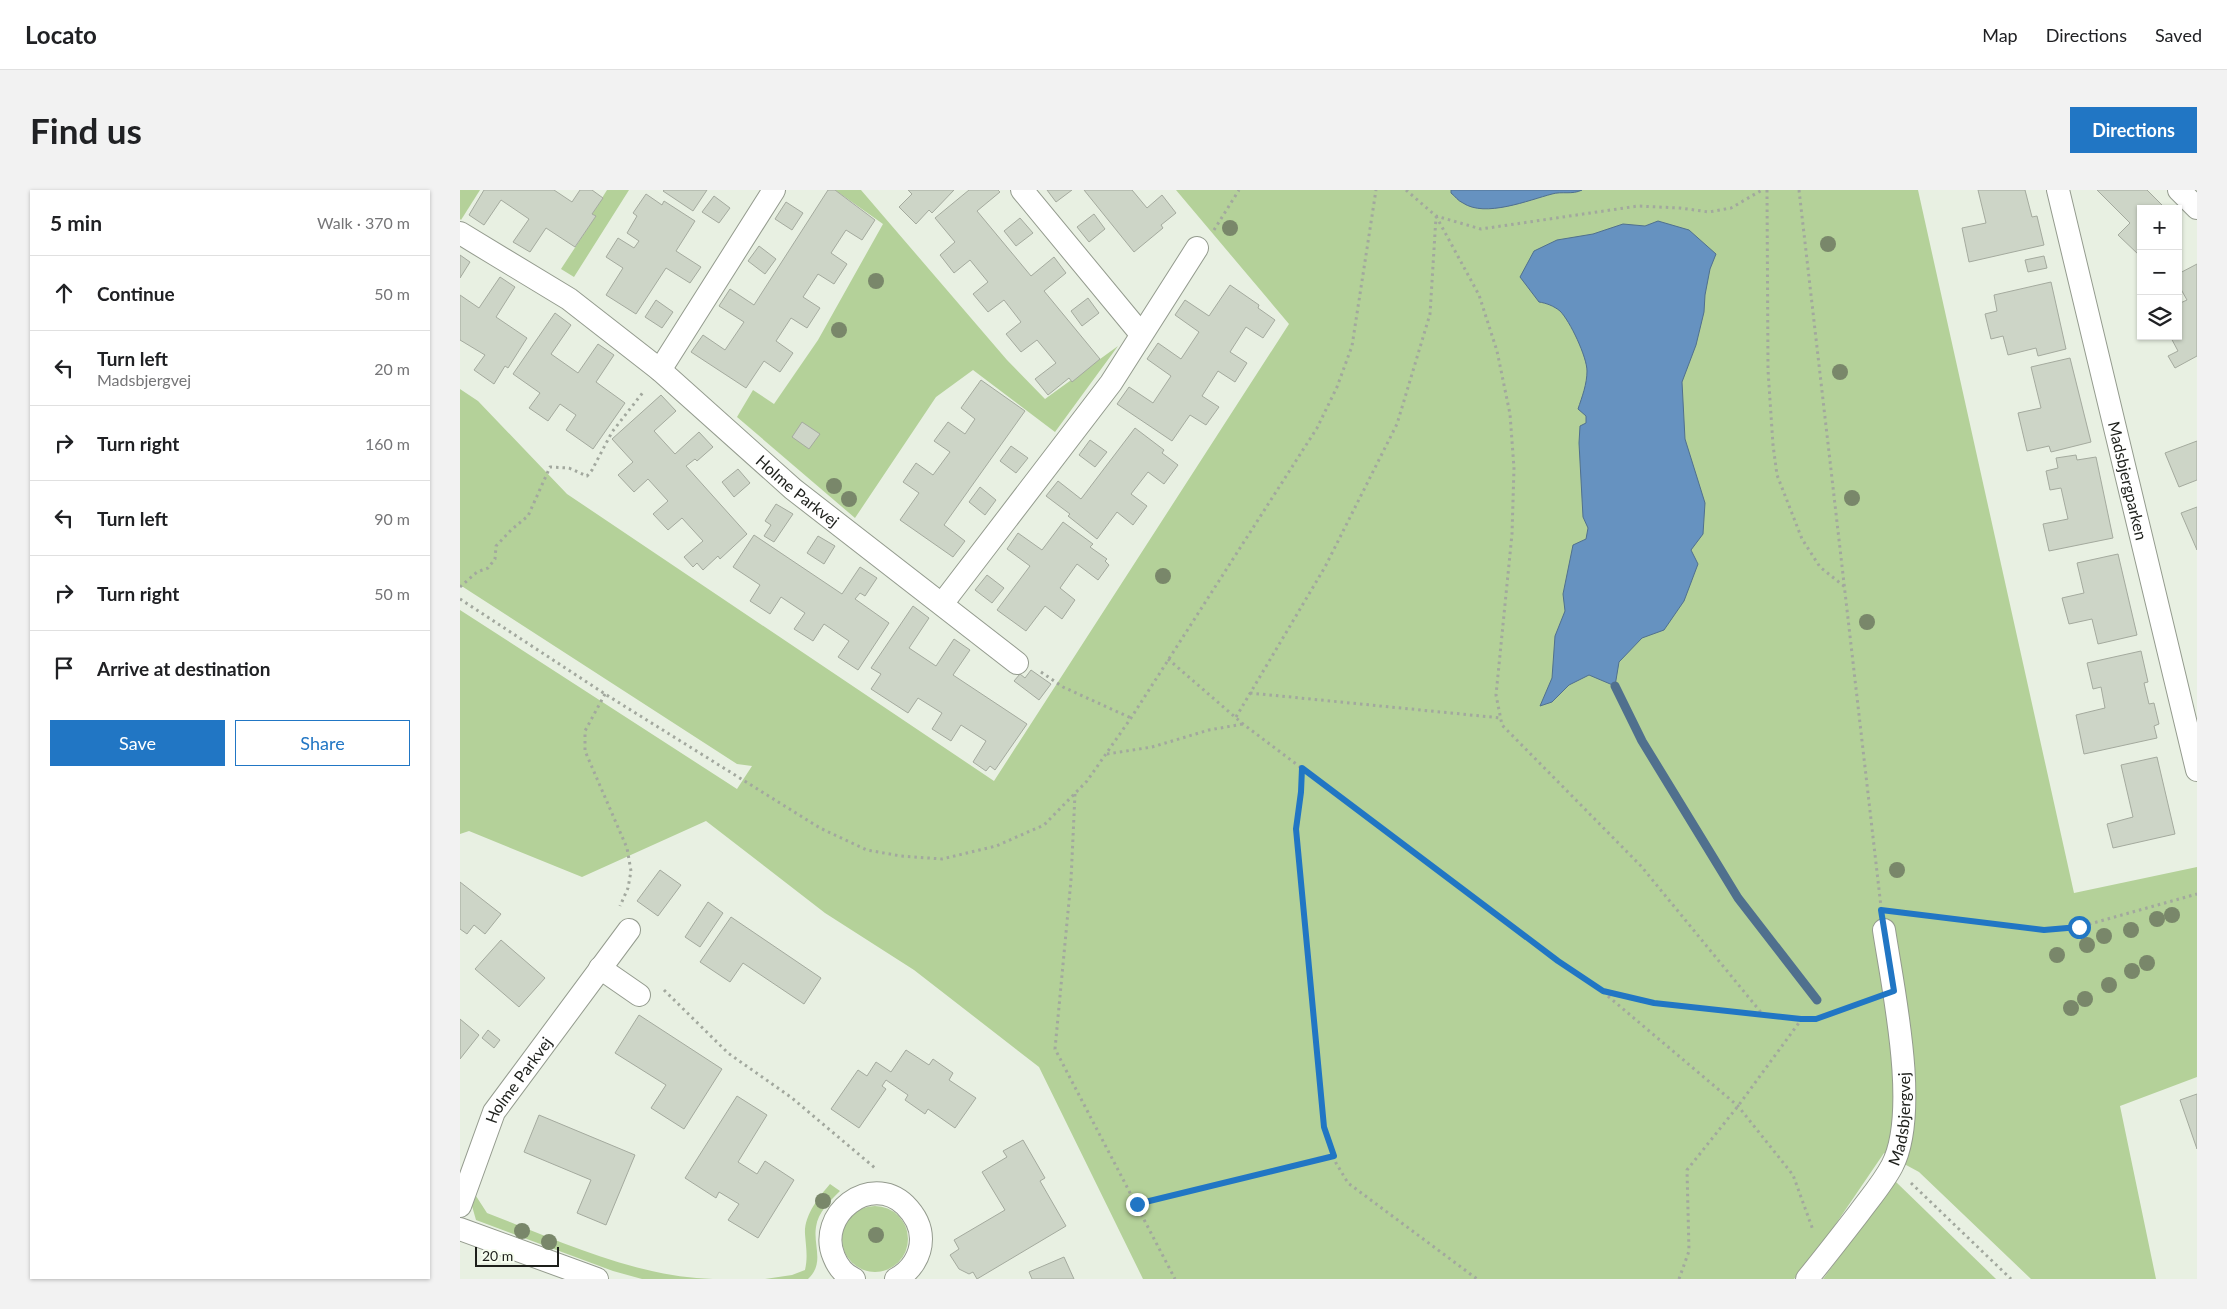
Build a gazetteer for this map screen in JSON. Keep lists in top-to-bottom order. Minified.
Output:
{"streets":{"street":["Madsbjergparken","Holme Parkvej","Madsbjergvej"]},"scale_bar":"20 m","page":{"header":"Locato","nav":["Map","Directions","Saved"],"buttons":["Directions",["Save","Share"]],"title":"Find us","heading":["5 min","Walk · 370 m"],"map_buttons":["+","−"],"list":[["Continue","50 m"],["Turn left","Madsbjergvej","20 m"],["Turn right","160 m"],["Turn left","90 m"],["Turn right","50 m"],"Arrive at destination"],"scale":"20 m"}}
